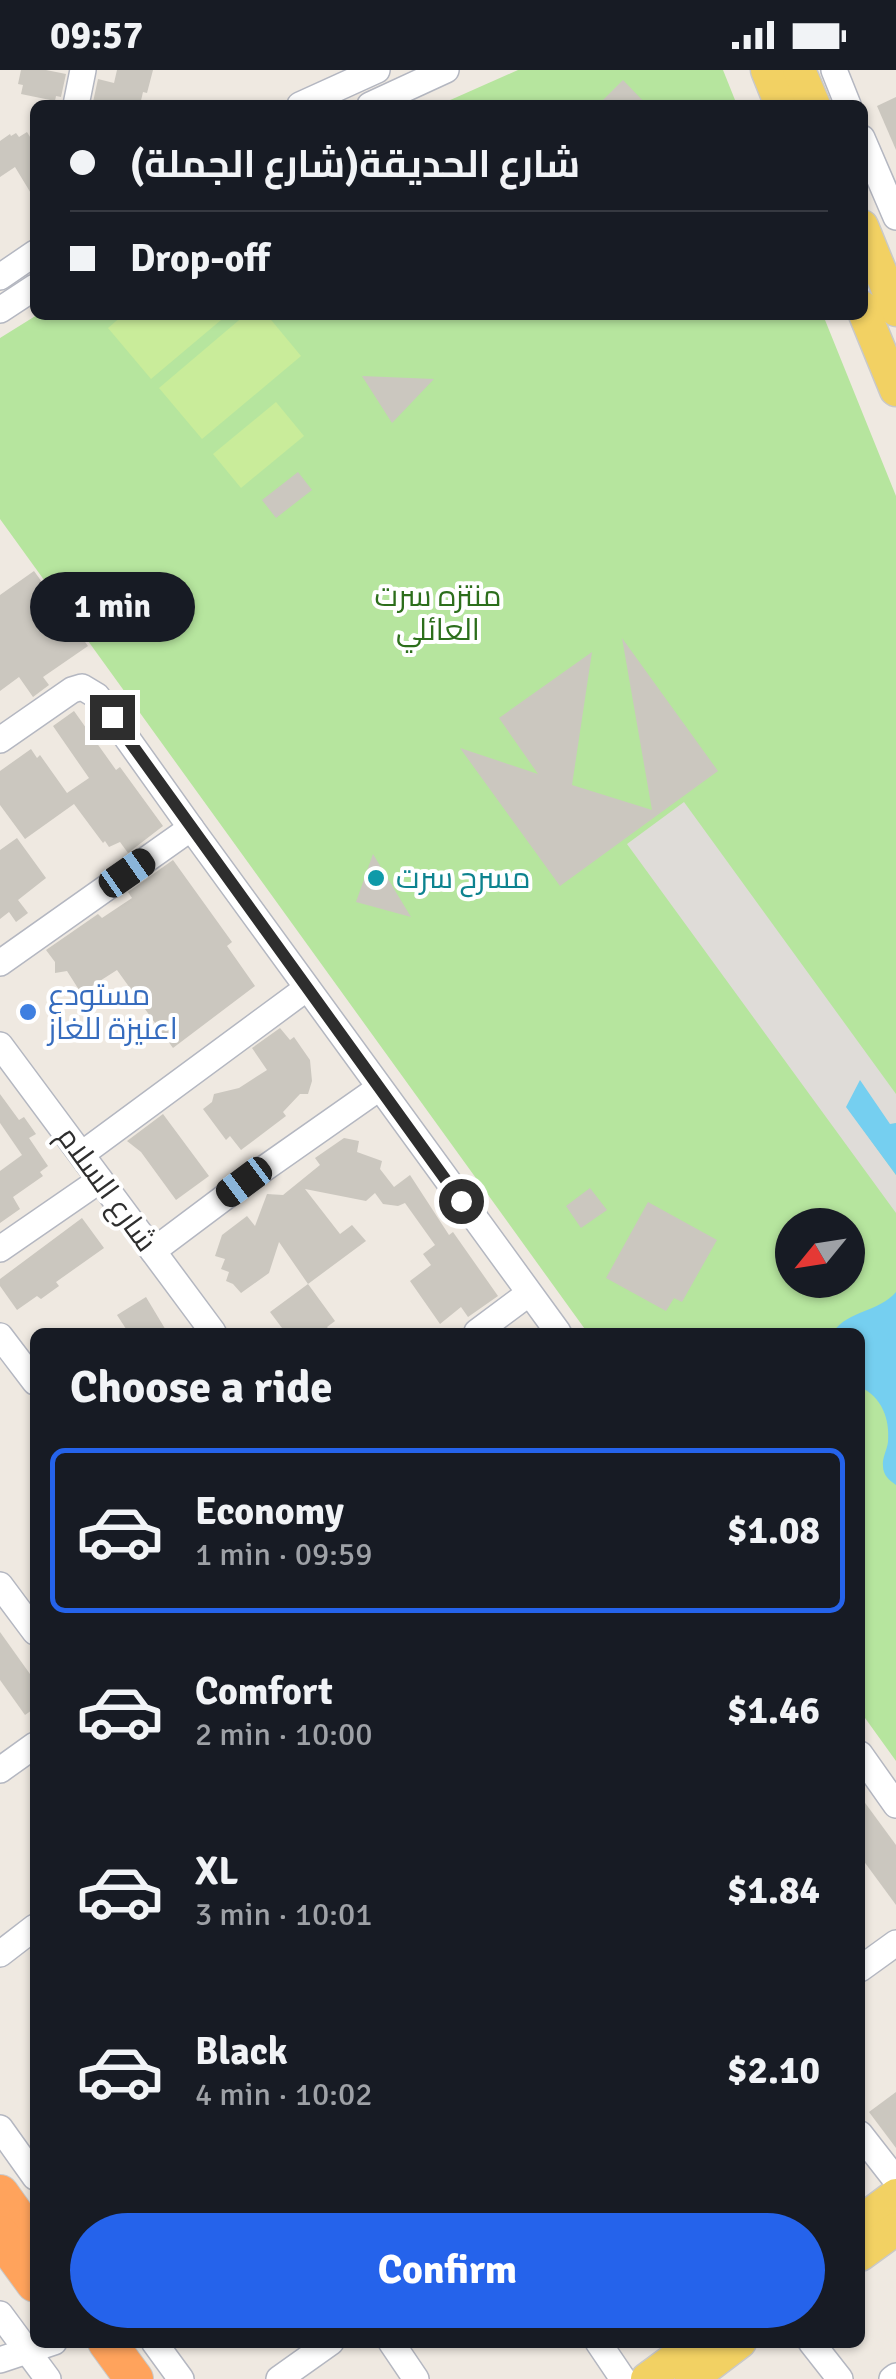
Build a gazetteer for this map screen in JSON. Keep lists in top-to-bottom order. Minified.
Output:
{"streets":{"street":["شارع السلام"]},"parks":["منتزه سرت العائلي"],"places":["مسرح سرت","مستودع اعنيزة للغاز"],"north":"bottom left","page":{"status":"09:57","banner":["شارع الحديقة(شارع الجملة)","Drop-off"],"bubble":"1 min","heading":"Choose a ride","list":[{"name":"Economy","note":"1 min · 09:59","value":"$1.08"},{"name":"Comfort","note":"2 min · 10:00","value":"$1.46"},{"name":"XL","note":"3 min · 10:01","value":"$1.84"},{"name":"Black","note":"4 min · 10:02","value":"$2.10"}],"buttons":"Confirm"}}
